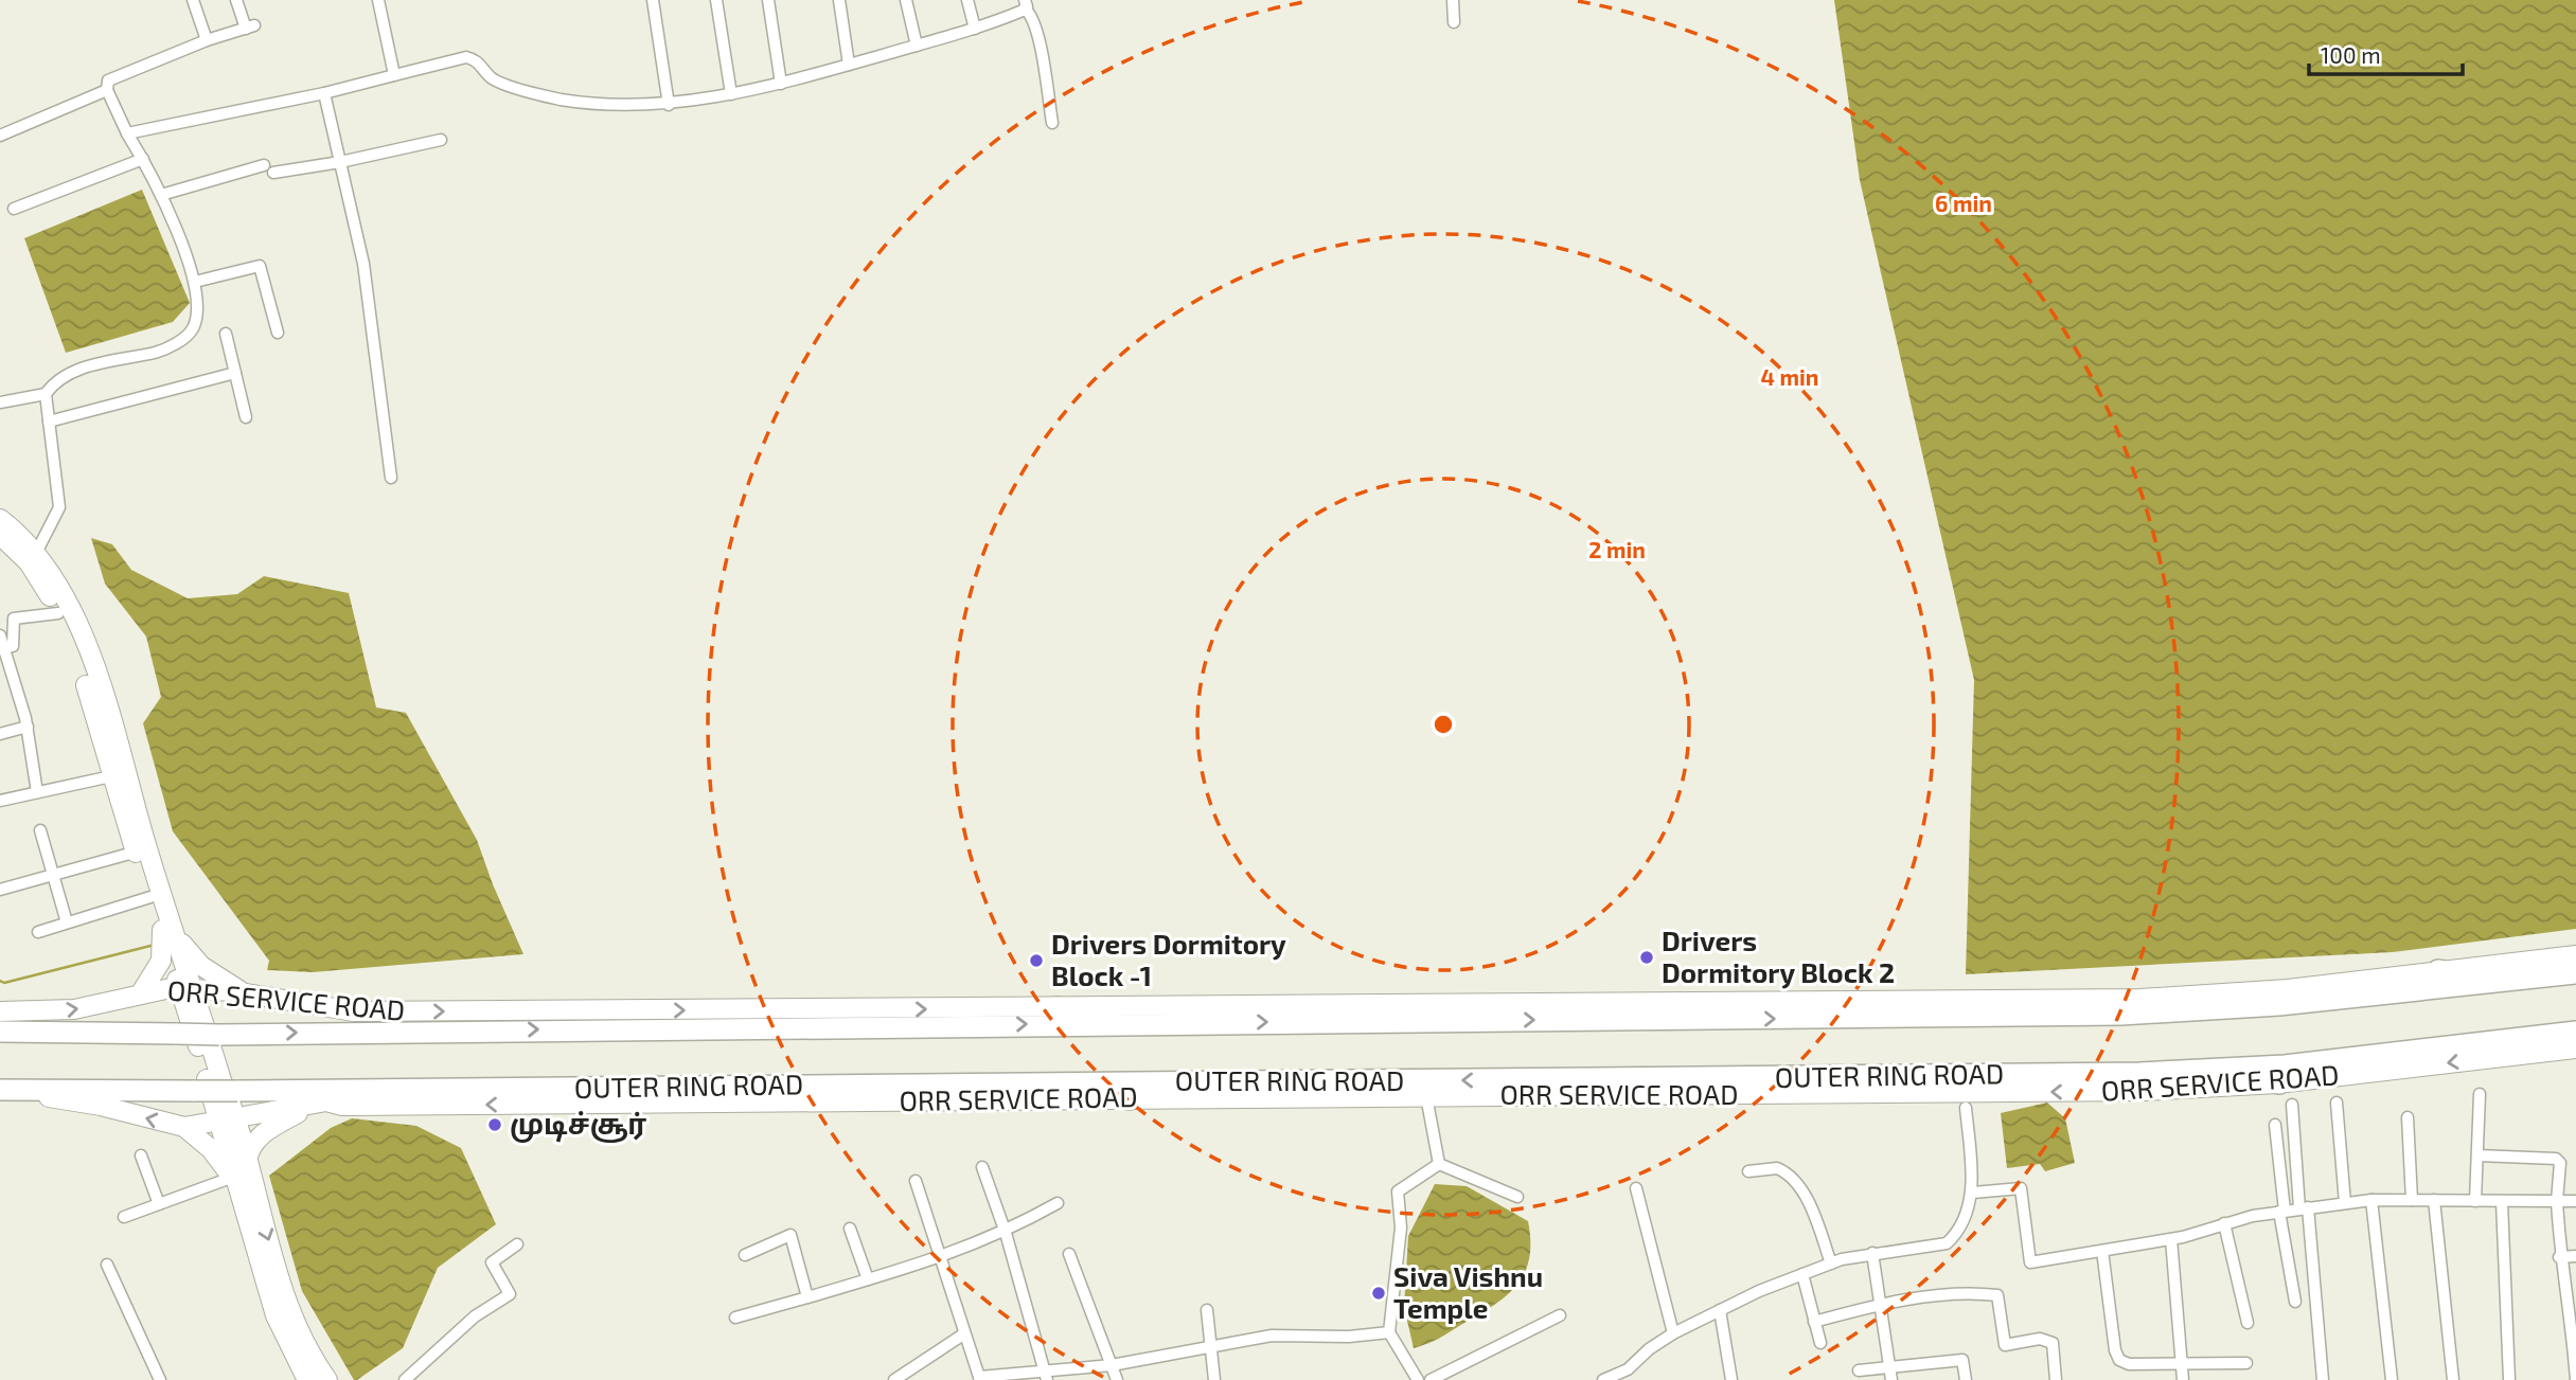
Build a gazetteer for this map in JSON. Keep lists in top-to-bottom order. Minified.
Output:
{"streets":{"highway":["OUTER RING ROAD"],"main road":["ORR SERVICE ROAD"]},"places":["Drivers Dormitory Block 2","Drivers Dormitory Block -1","முடிச்சூர்","Siva Vishnu Temple"],"scale_bar":"100 m","rings":["6 min","4 min","2 min"]}
